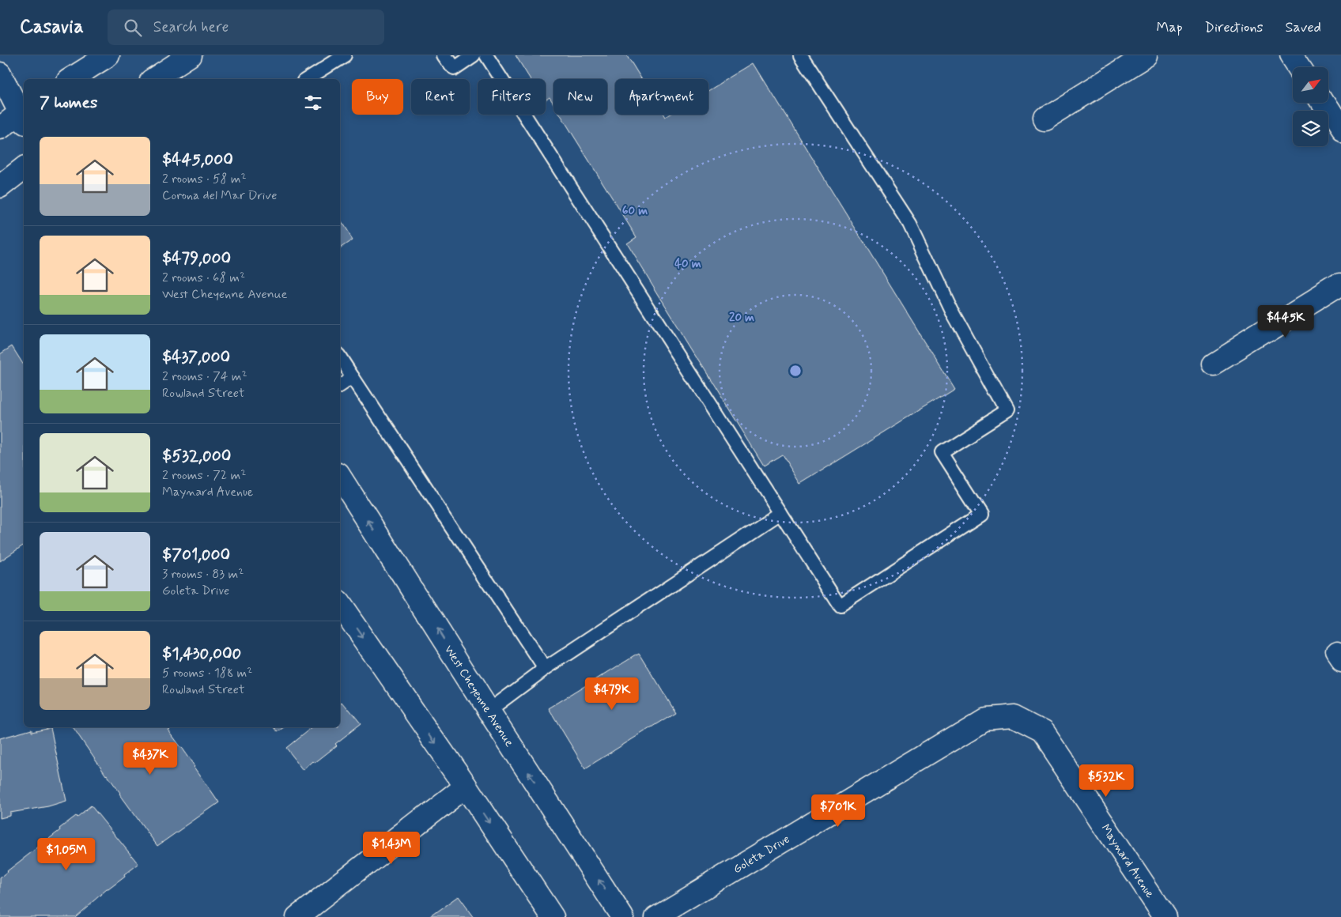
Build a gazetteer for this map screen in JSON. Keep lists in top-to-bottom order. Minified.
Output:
{"streets":{"street":["West Cheyenne Avenue","Goleta Drive","Maynard Avenue"]},"crossings":[["Goleta Drive","Maynard Avenue"]],"north":"top right","page":{"header":"Casavia","search":"Search here","nav":["Map","Directions","Saved"],"chip":["Buy","Rent","Filters","New","Apartment"],"heading":"7 homes","list":[{"name":"$445,000","note":"2 rooms · 58 m² · Corona del Mar Drive"},{"name":"$479,000","note":"2 rooms · 68 m² · West Cheyenne Avenue"},{"name":"$437,000","note":"2 rooms · 74 m² · Rowland Street"},{"name":"$532,000","note":"2 rooms · 72 m² · Maynard Avenue"},{"name":"$701,000","note":"3 rooms · 83 m² · Goleta Drive"},{"name":"$1,430,000","note":"5 rooms · 188 m² · Rowland Street"}],"price":["$445K","$479K","$437K","$532K","$701K","$1.43M","$1.05M"]},"rings":["60 m","40 m","20 m"]}
